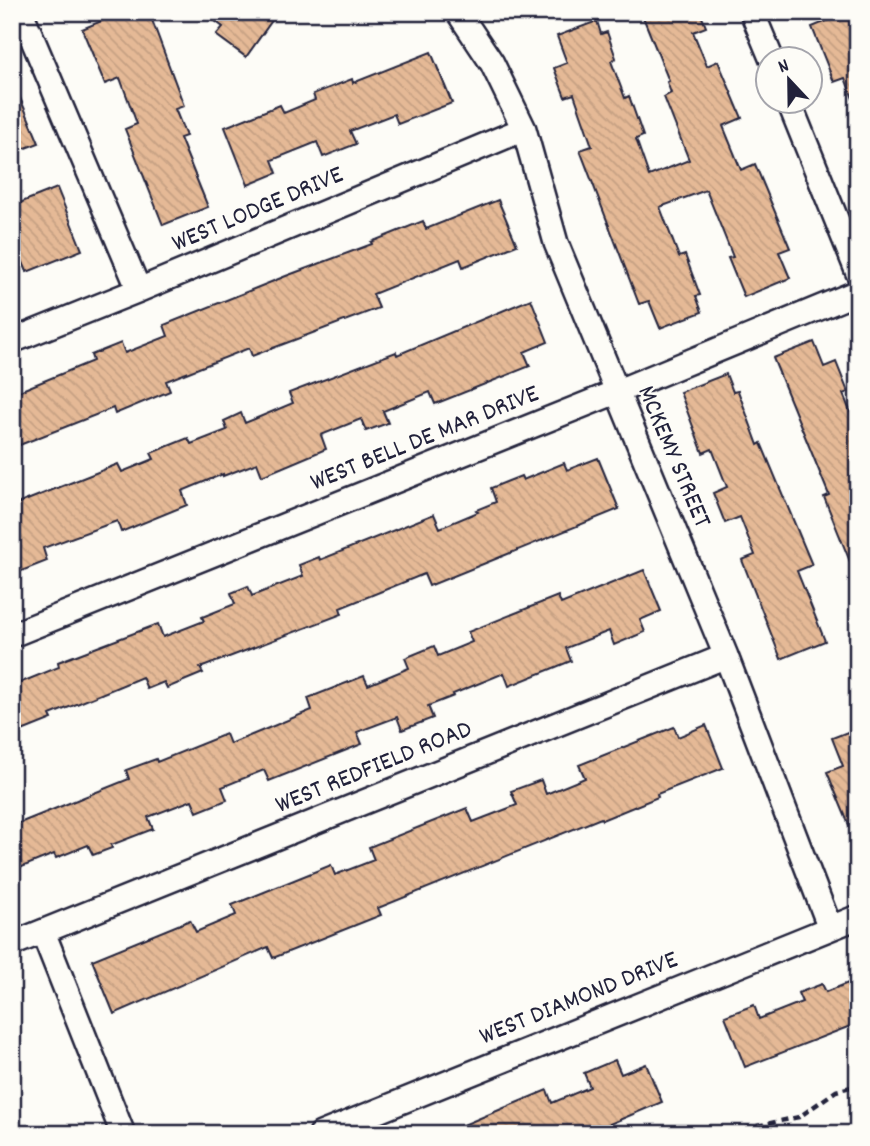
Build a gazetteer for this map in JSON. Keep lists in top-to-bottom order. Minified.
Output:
{"streets":{"street":["WEST LODGE DRIVE","WEST BELL DE MAR DRIVE","MCKEMY STREET","WEST REDFIELD ROAD","WEST DIAMOND DRIVE"]},"crossings":[["WEST LODGE DRIVE","MCKEMY STREET"],["WEST BELL DE MAR DRIVE","MCKEMY STREET"],["MCKEMY STREET","WEST REDFIELD ROAD"],["MCKEMY STREET","WEST DIAMOND DRIVE"]],"north":"top"}
